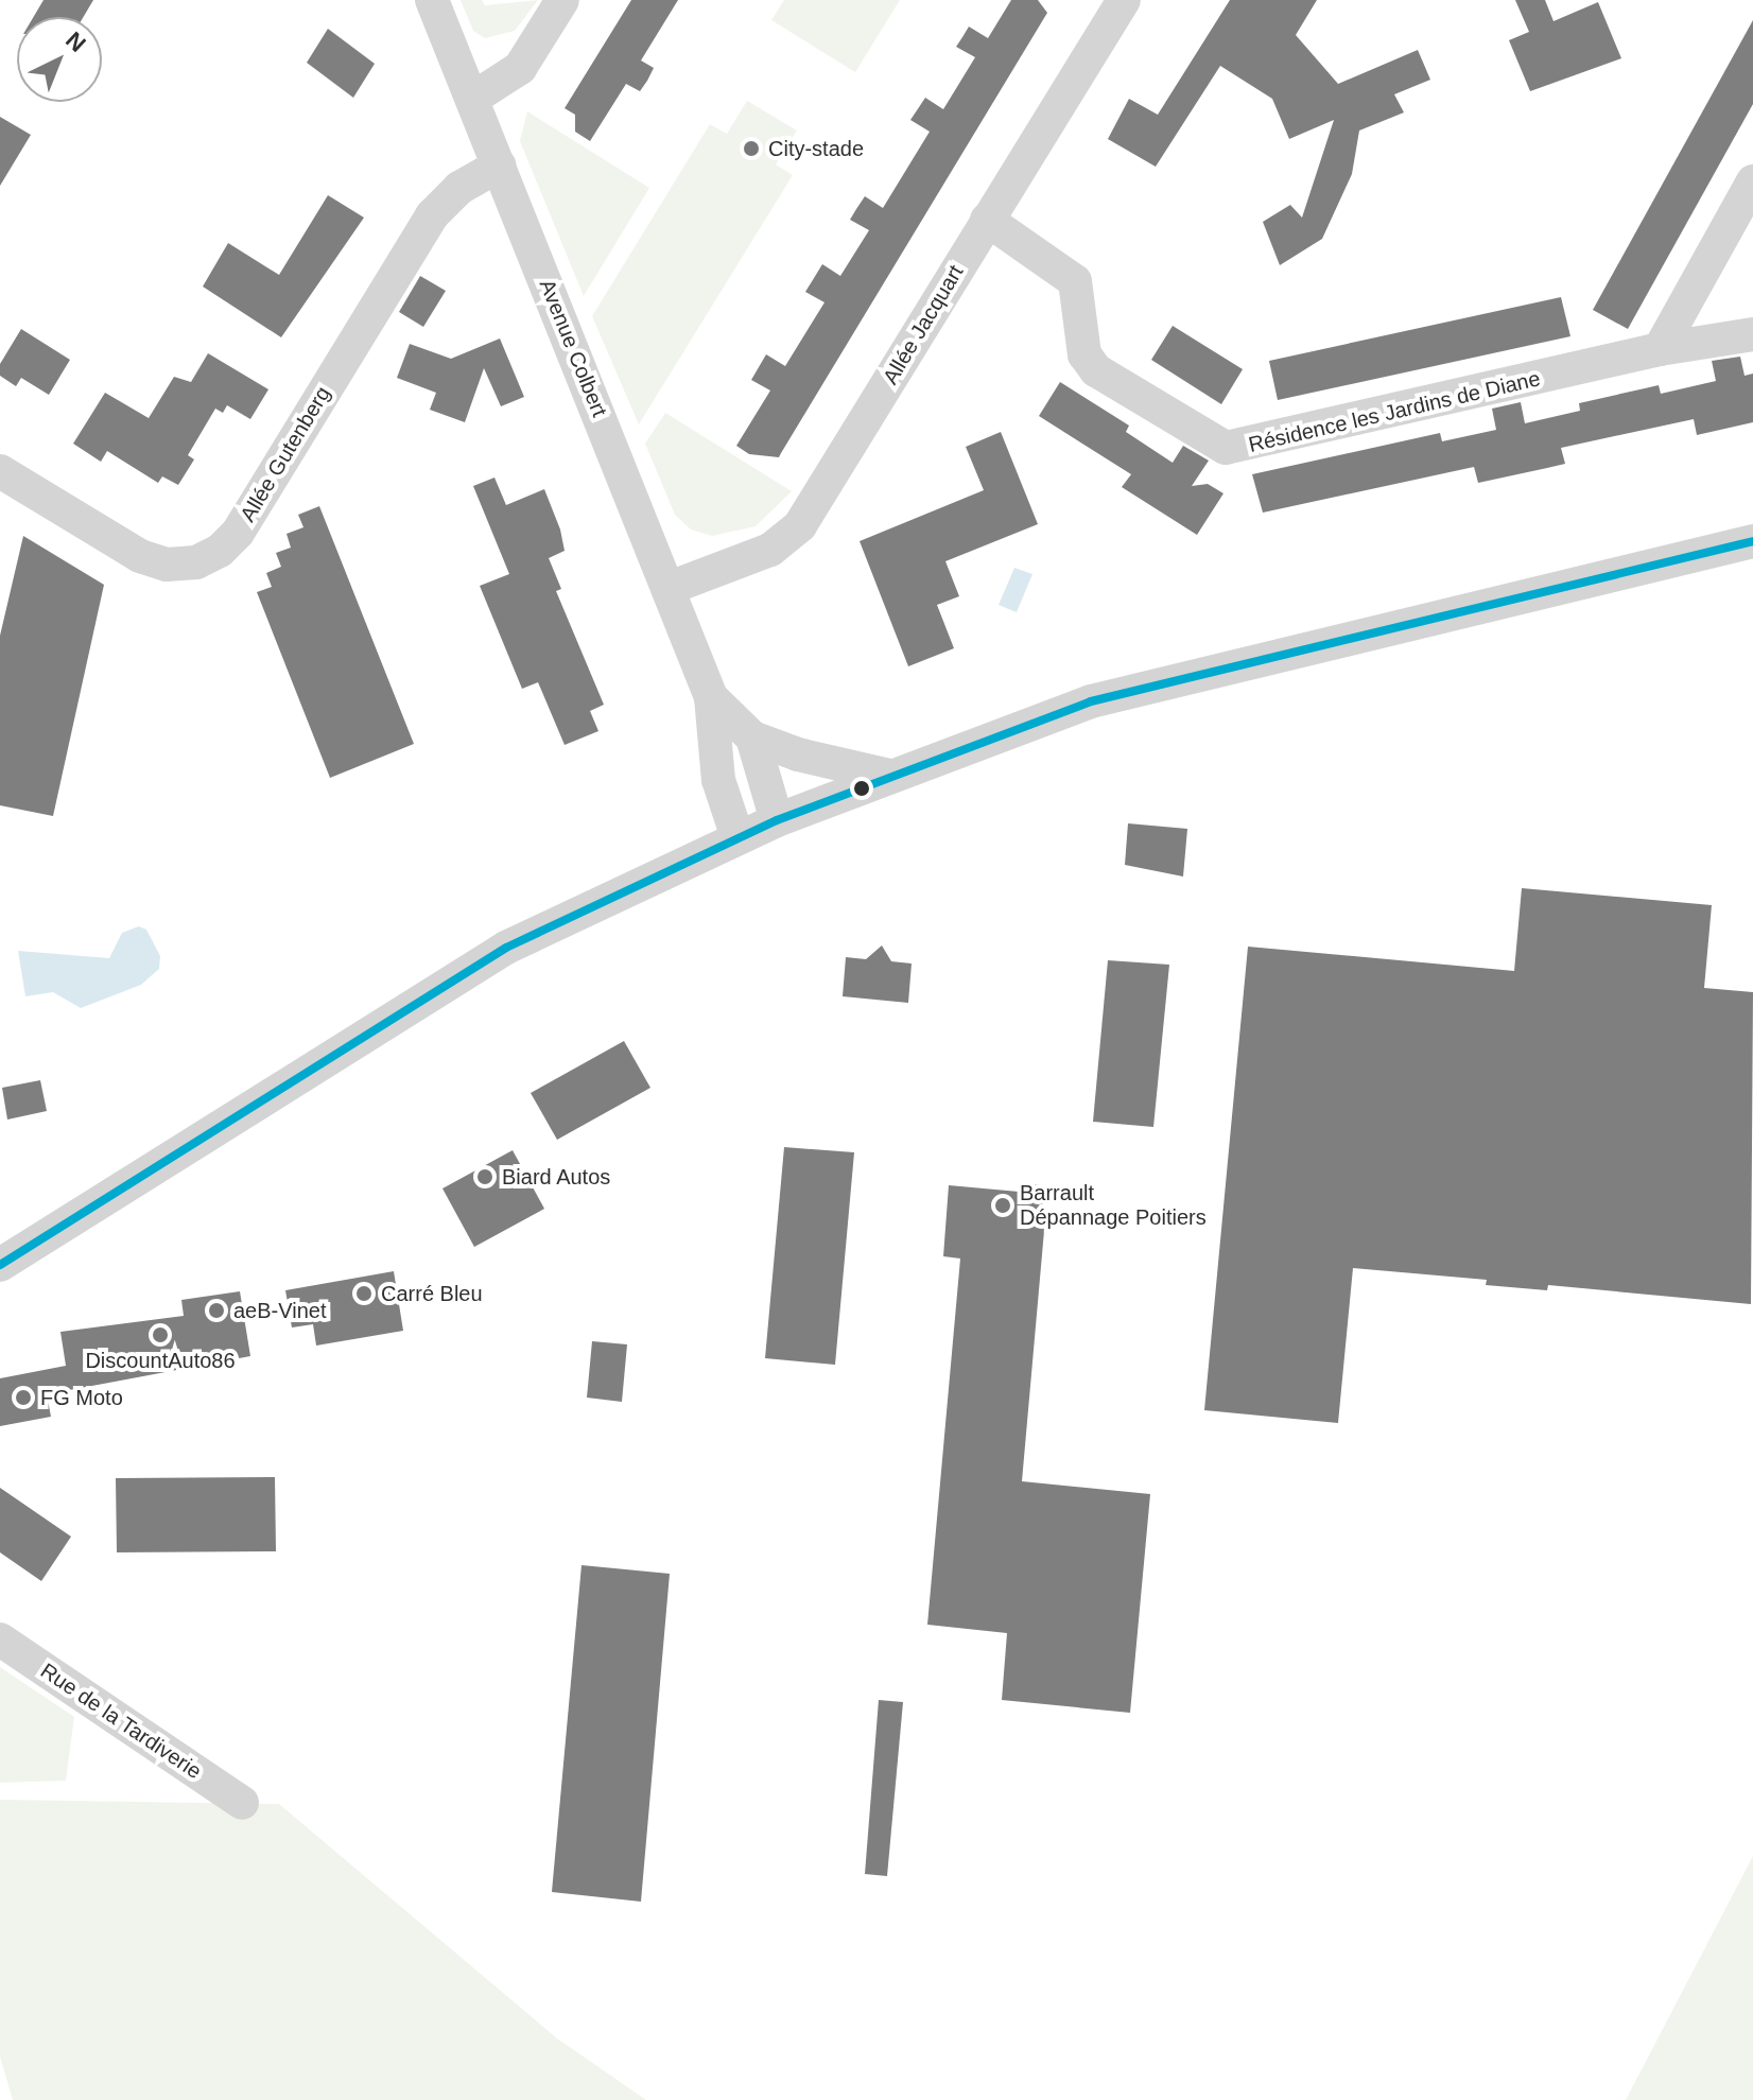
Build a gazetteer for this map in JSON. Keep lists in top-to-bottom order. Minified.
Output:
{"streets":{"street":["Allée Jacquart","Avenue Colbert","Résidence les Jardins de Diane","Allée Gutenberg","Rue de la Tardiverie"]},"crossings":[["Allée Jacquart","Avenue Colbert"],["Allée Jacquart","Résidence les Jardins de Diane"],["Avenue Colbert","Allée Gutenberg"]],"places":["City-stade","Biard Autos","Barrault Dépannage Poitiers","Carré Bleu","aeB-Vinet","DiscountAuto86","FG Moto"],"north":"top right"}
